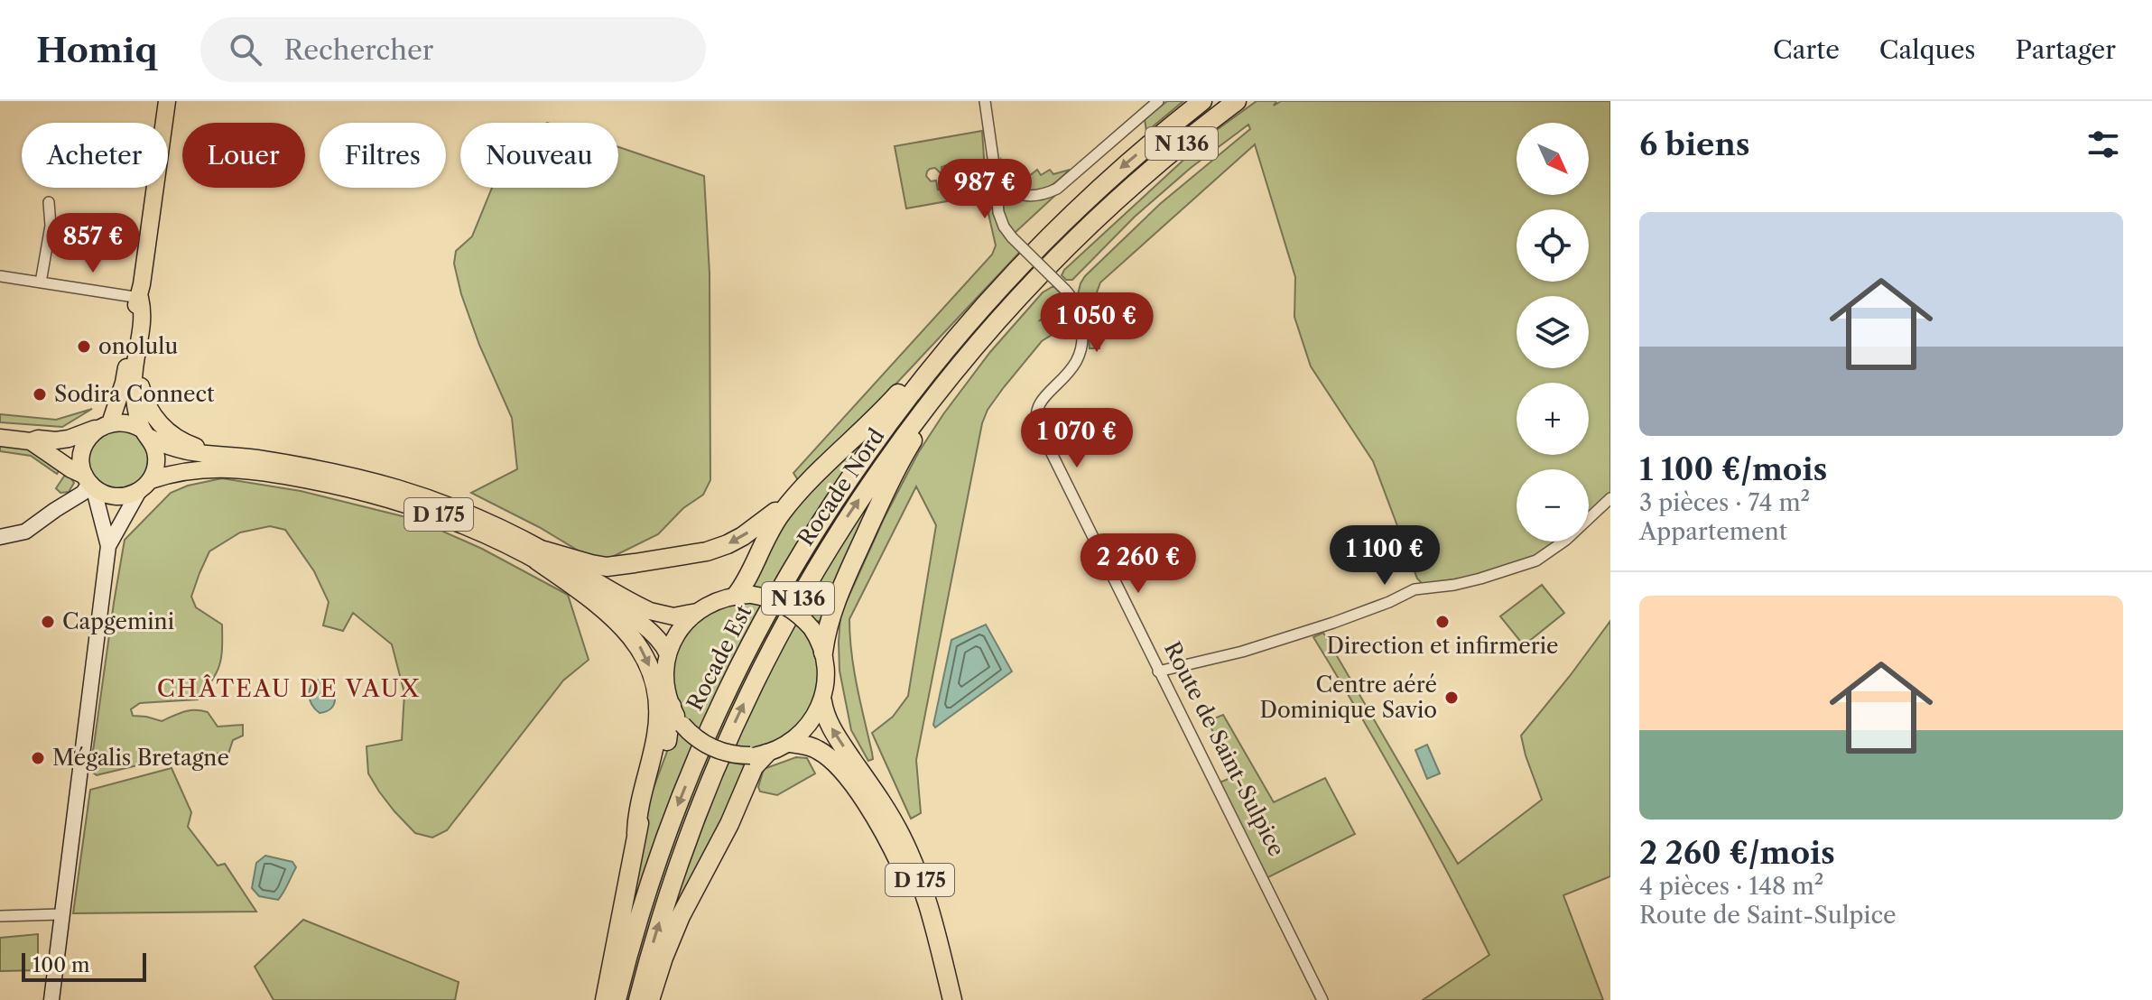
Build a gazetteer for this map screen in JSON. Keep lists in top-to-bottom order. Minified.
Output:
{"streets":{"highway":["N 136","Rocade Nord","D 175","Rocade Est"],"street":["Route de Saint-Sulpice"]},"crossings":[["N 136","Rocade Est"]],"districts":["CHÂTEAU DE VAUX"],"places":["onolulu","Sodira Connect","Capgemini","Direction et infirmerie","Centre aéré Dominique Savio","Mégalis Bretagne"],"scale_bar":"100 m","north":"bottom right","page":{"header":"Homiq","search":"Rechercher","nav":["Carte","Calques","Partager"],"heading":"6 biens","map_buttons":["+","−"],"chip":["Acheter","Louer","Filtres","Nouveau"],"price":["987 €","857 €","1 050 €","1 070 €","1 100 €","2 260 €"],"list":[{"name":"1 100 €/mois","note":"3 pièces · 74 m² · Appartement"},{"name":"2 260 €/mois","note":"4 pièces · 148 m² · Route de Saint-Sulpice"}],"scale":"100 m"}}
